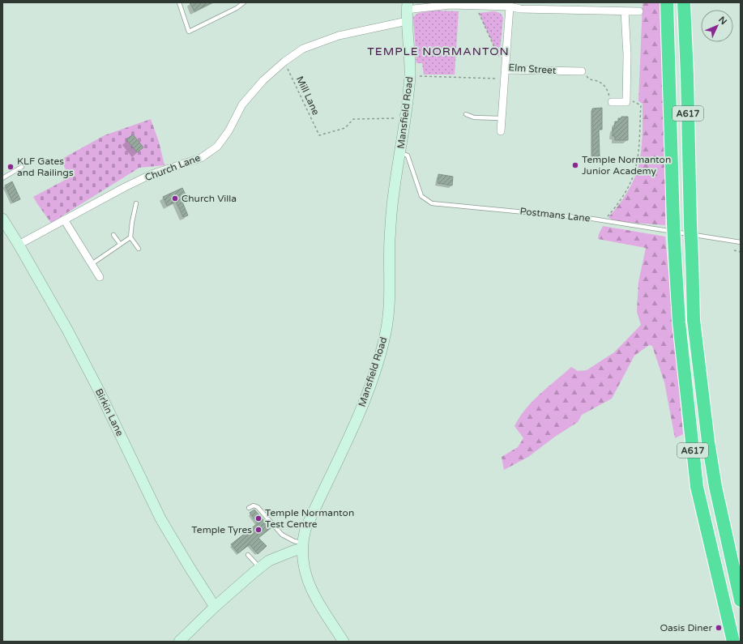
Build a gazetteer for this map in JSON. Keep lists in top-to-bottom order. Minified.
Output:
{"streets":{"highway":["A617"],"main road":["Mansfield Road","Birkin Lane"],"street":["Elm Street","Church Lane"],"lane":["Postmans Lane"],"path":["Mill Lane"]},"crossings":[["Mill Lane","Mansfield Road"],["Mill Lane","Church Lane"],["Mansfield Road","Church Lane"],["Mansfield Road","Postmans Lane"],["Church Lane","Birkin Lane"]],"districts":["TEMPLE NORMANTON"],"places":["Temple Normanton Junior Academy","KLF Gates and Railings","Church Villa","Temple Normanton Test Centre","Temple Tyres","Oasis Diner"],"north":"top right"}
